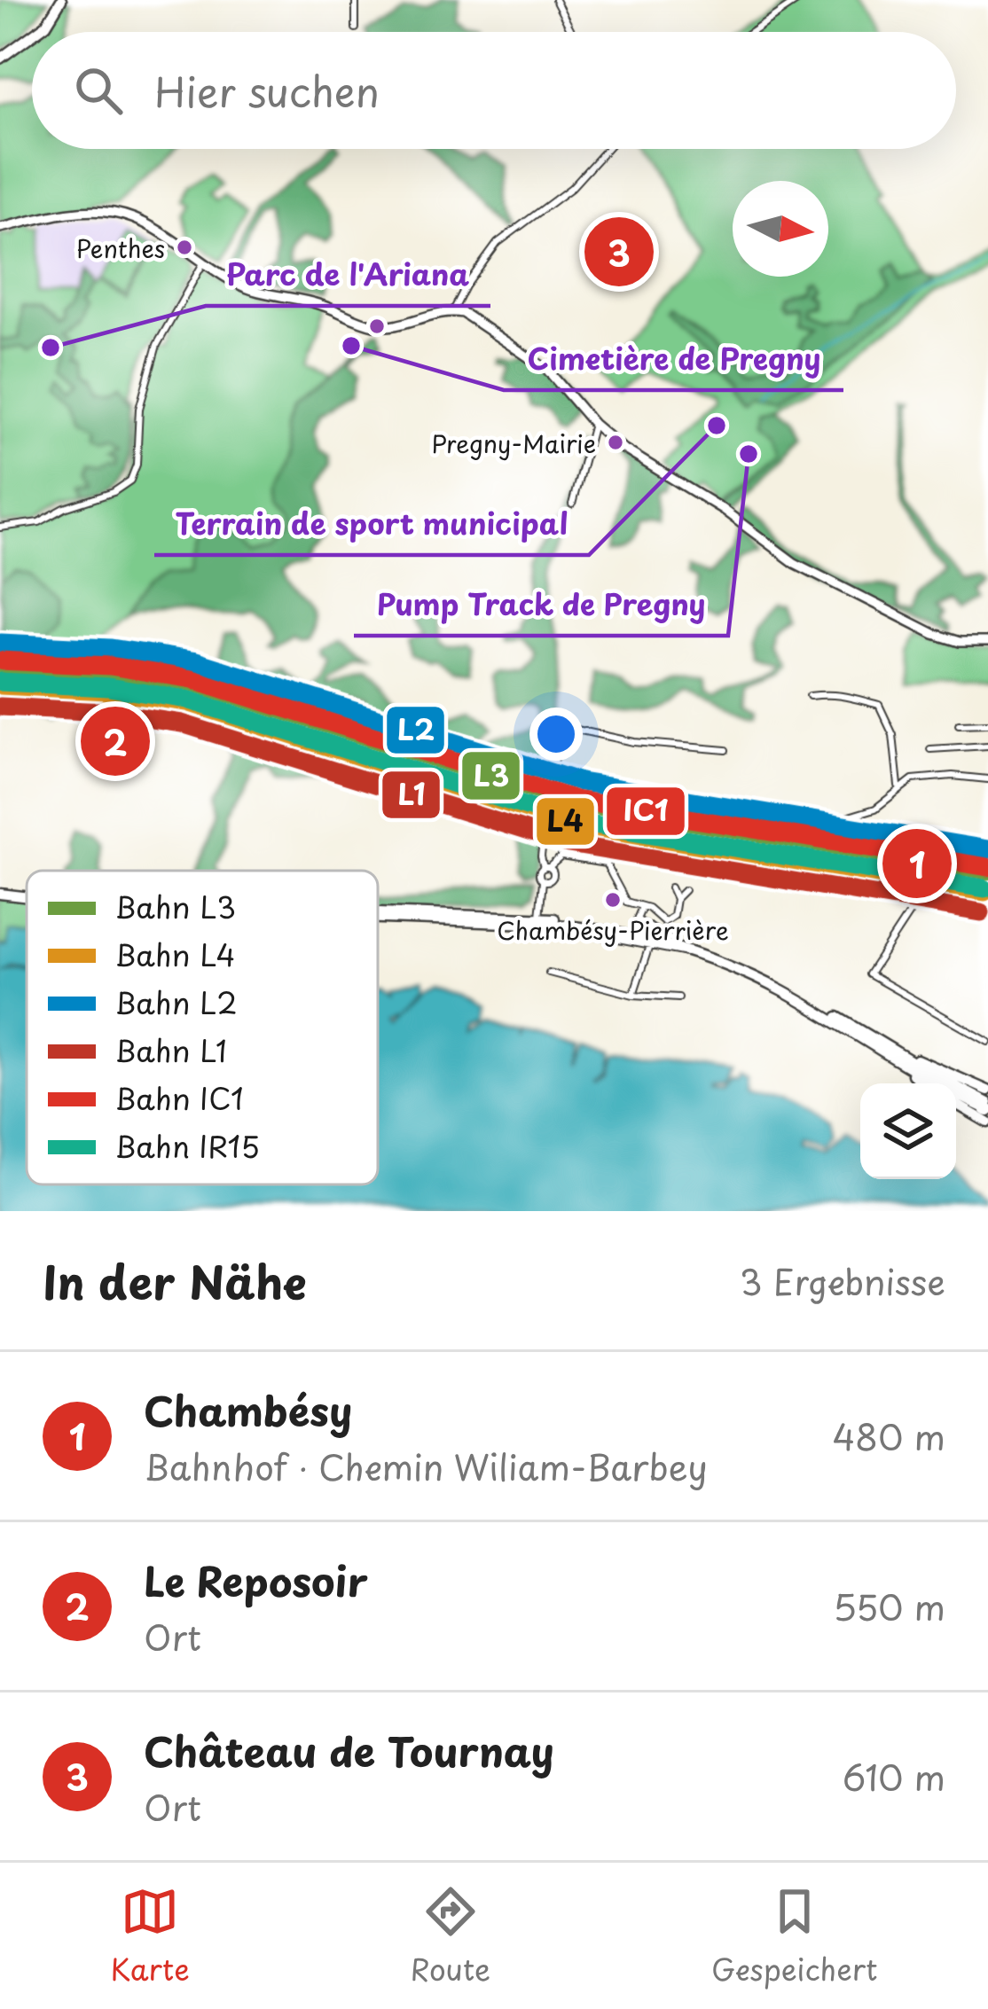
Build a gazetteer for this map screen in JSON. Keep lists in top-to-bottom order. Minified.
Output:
{"places":["Penthes","Cimetière de Pregny","Parc de l'Ariana","Terrain de sport municipal","Pregny-Mairie","Pump Track de Pregny","Chambésy-Pierrière"],"lines":["rail line L2","rail line IC1","rail line L3","rail line IR15","rail line L4","rail line L1"],"legend":["Bahn L3","Bahn L4","Bahn L2","Bahn L1","Bahn IC1","Bahn IR15"],"north":"right","page":{"search":"Hier suchen","pins":["3","2","1"],"heading":["In der Nähe","3 Ergebnisse"],"list":[{"mark":"1","name":"Chambésy","note":"Bahnhof · Chemin Wiliam-Barbey","value":"480 m"},{"mark":"2","name":"Le Reposoir","note":"Ort","value":"550 m"},{"mark":"3","name":"Château de Tournay","note":"Ort","value":"610 m"}],"nav":["Karte","Route","Gespeichert"]}}
